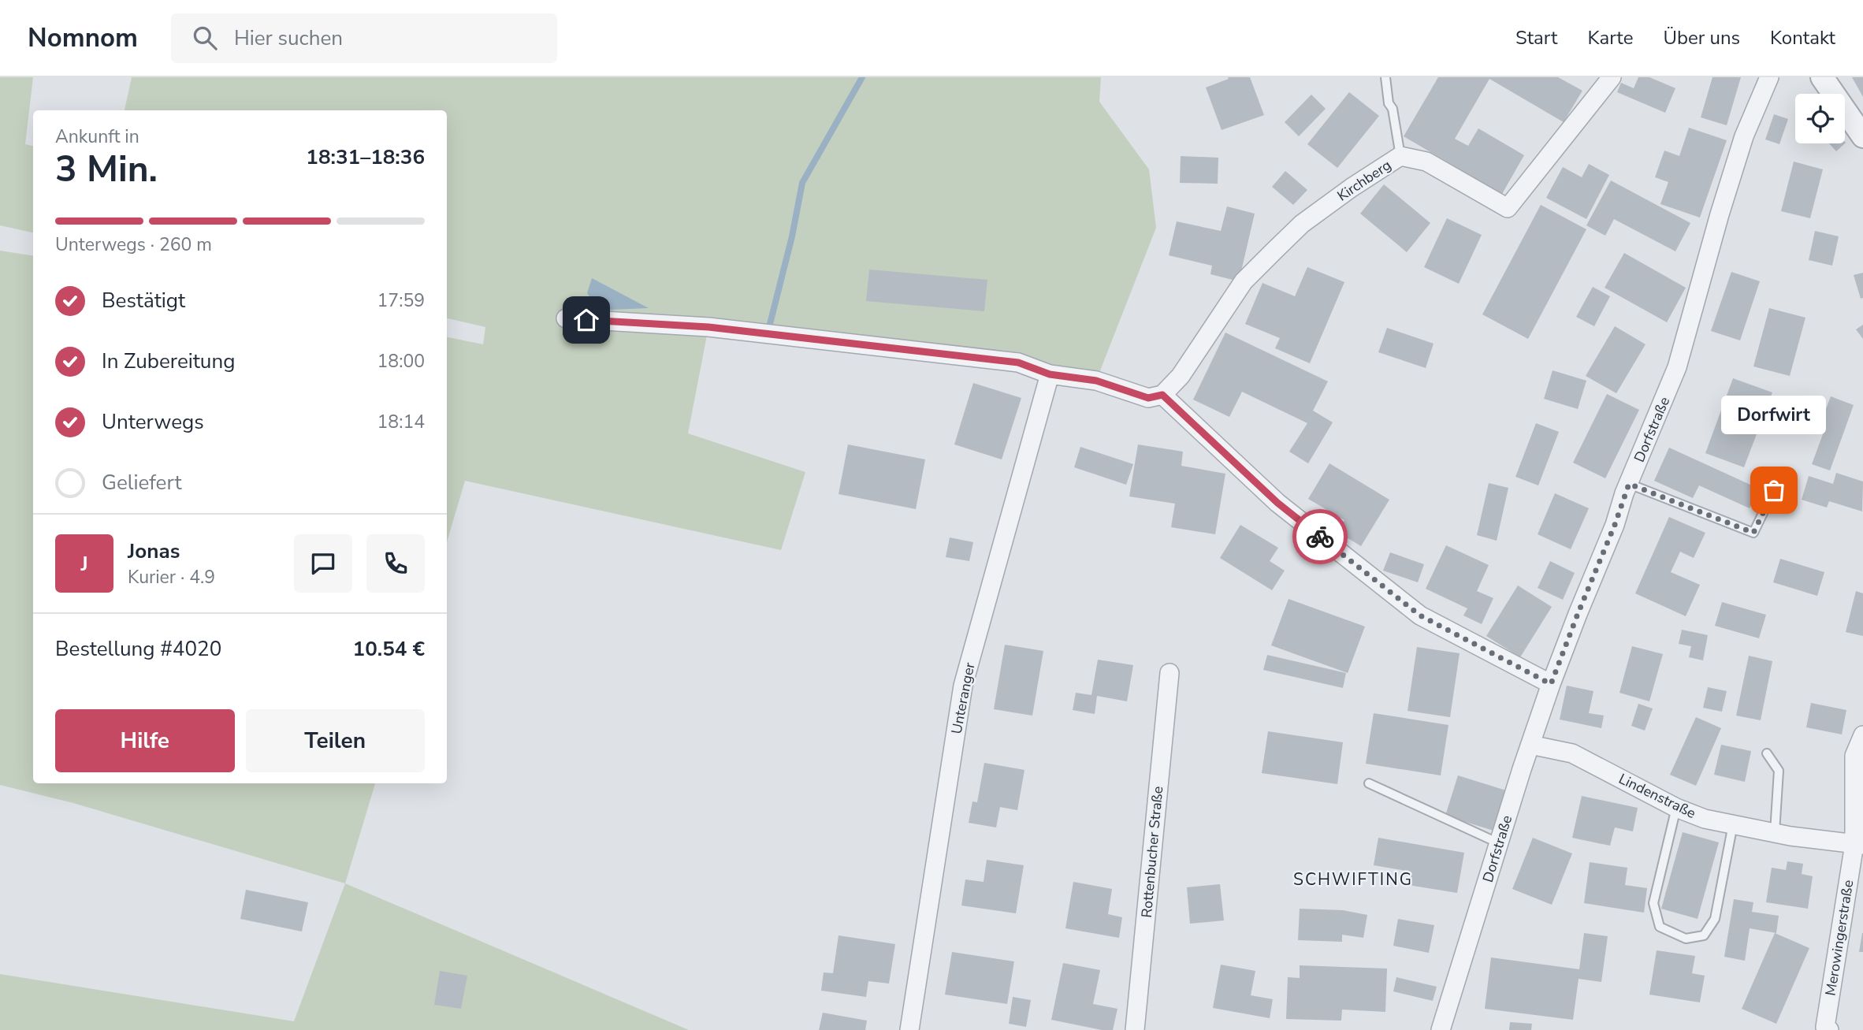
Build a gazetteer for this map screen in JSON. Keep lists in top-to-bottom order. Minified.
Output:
{"streets":{"street":["Kirchberg","Dorfstraße","Unteranger","Lindenstraße","Rottenbucher Straße","Merowingerstraße"]},"crossings":[["Dorfstraße","Lindenstraße"],["Lindenstraße","Merowingerstraße"]],"districts":["SCHWIFTING"],"places":["Dorfwirt"],"page":{"header":"Nomnom","search":"Hier suchen","nav":["Start","Karte","Über uns","Kontakt"],"heading":["3 Min.","Ankunft in","18:31–18:36"],"panel":["Jonas","Kurier · 4.9","Bestellung #4020","10.54 €"],"bar":"Unterwegs · 260 m","list":[["Bestätigt","17:59"],["In Zubereitung","18:00"],["Unterwegs","18:14"],"Geliefert"],"bubble":"Dorfwirt","round":"J","buttons":["Hilfe","Teilen"]}}
